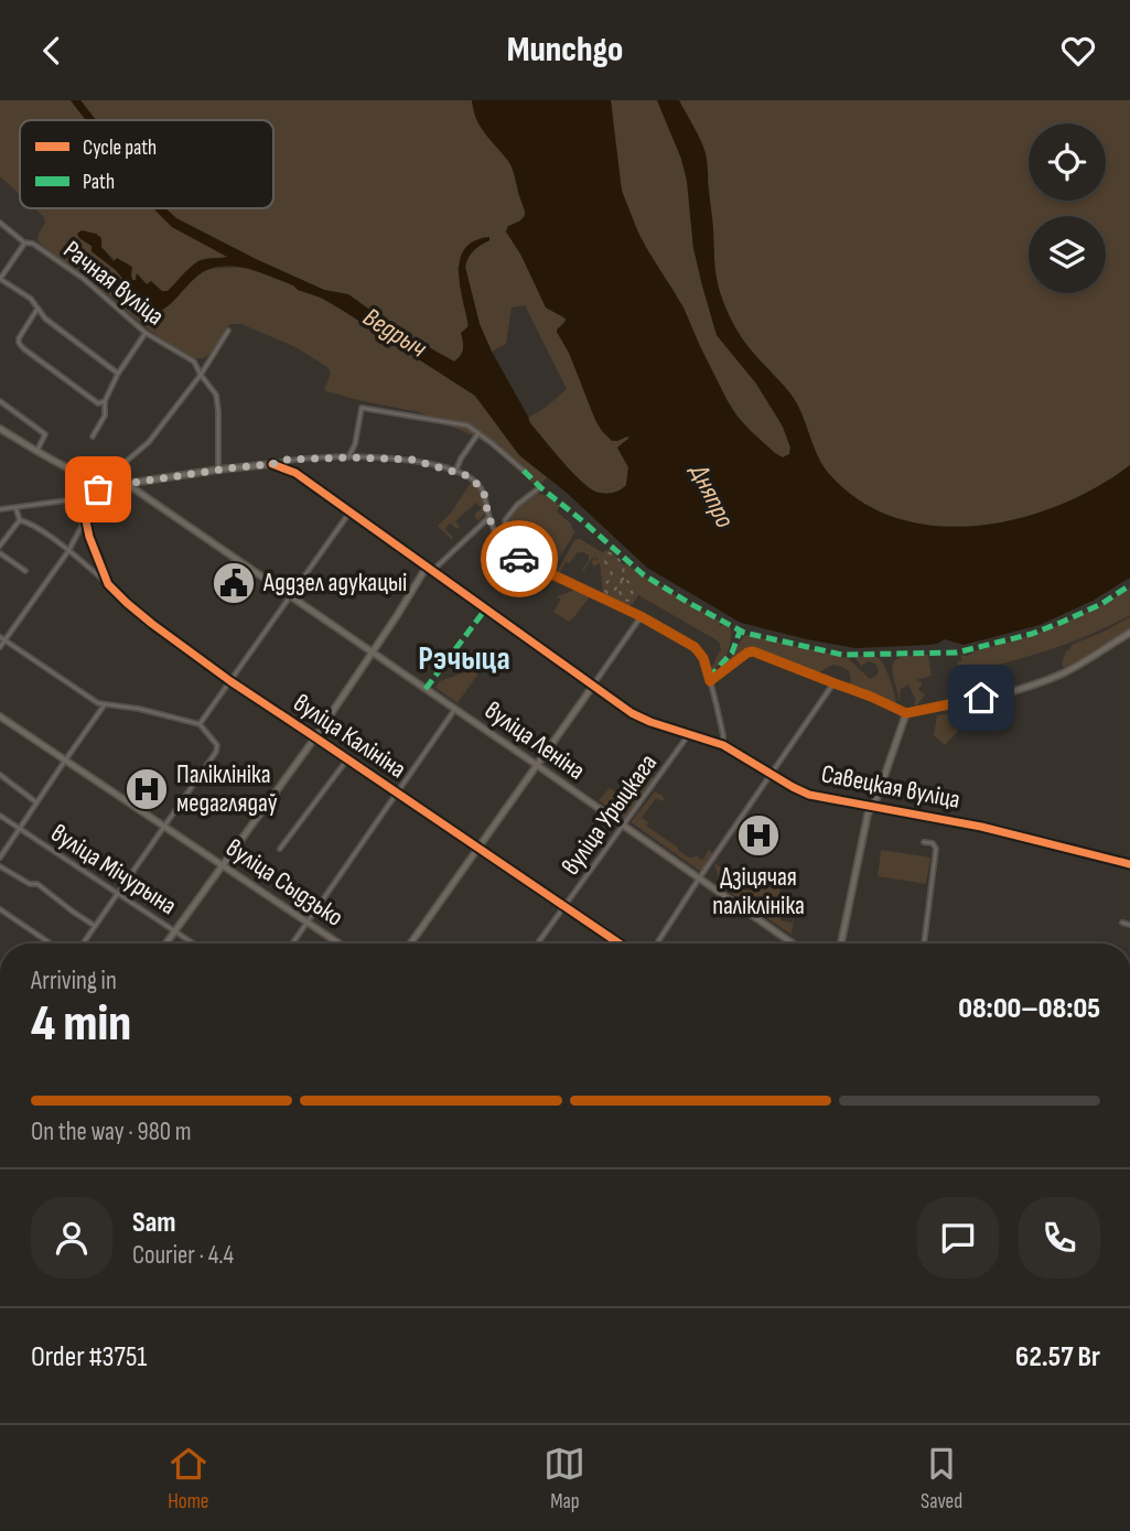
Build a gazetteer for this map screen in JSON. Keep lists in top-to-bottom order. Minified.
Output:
{"streets":{"street":["Рачная вуліца","вуліца Калініна","вуліца Леніна","Савецкая вуліца","вуліца Урыцкага","вуліца Мічурына","вуліца Сыдзько"]},"crossings":[["вуліца Калініна","вуліца Урыцкага"],["вуліца Леніна","вуліца Урыцкага"],["Савецкая вуліца","вуліца Урыцкага"]],"districts":["Рэчыца"],"water":["Ведрыч","Дняпро"],"places":{"public building":["Аддзел адукацыі"],"hospital":["Паліклініка медаглядаў","Дзіцячая паліклініка"]},"legend":["Cycle path","Path"],"page":{"header":"Munchgo","heading":["4 min","Arriving in","08:00–08:05"],"panel":["Sam","Courier · 4.4","Order #3751","62.57 Br"],"bar":"On the way · 980 m","tabs":["Home","Map","Saved"]}}
